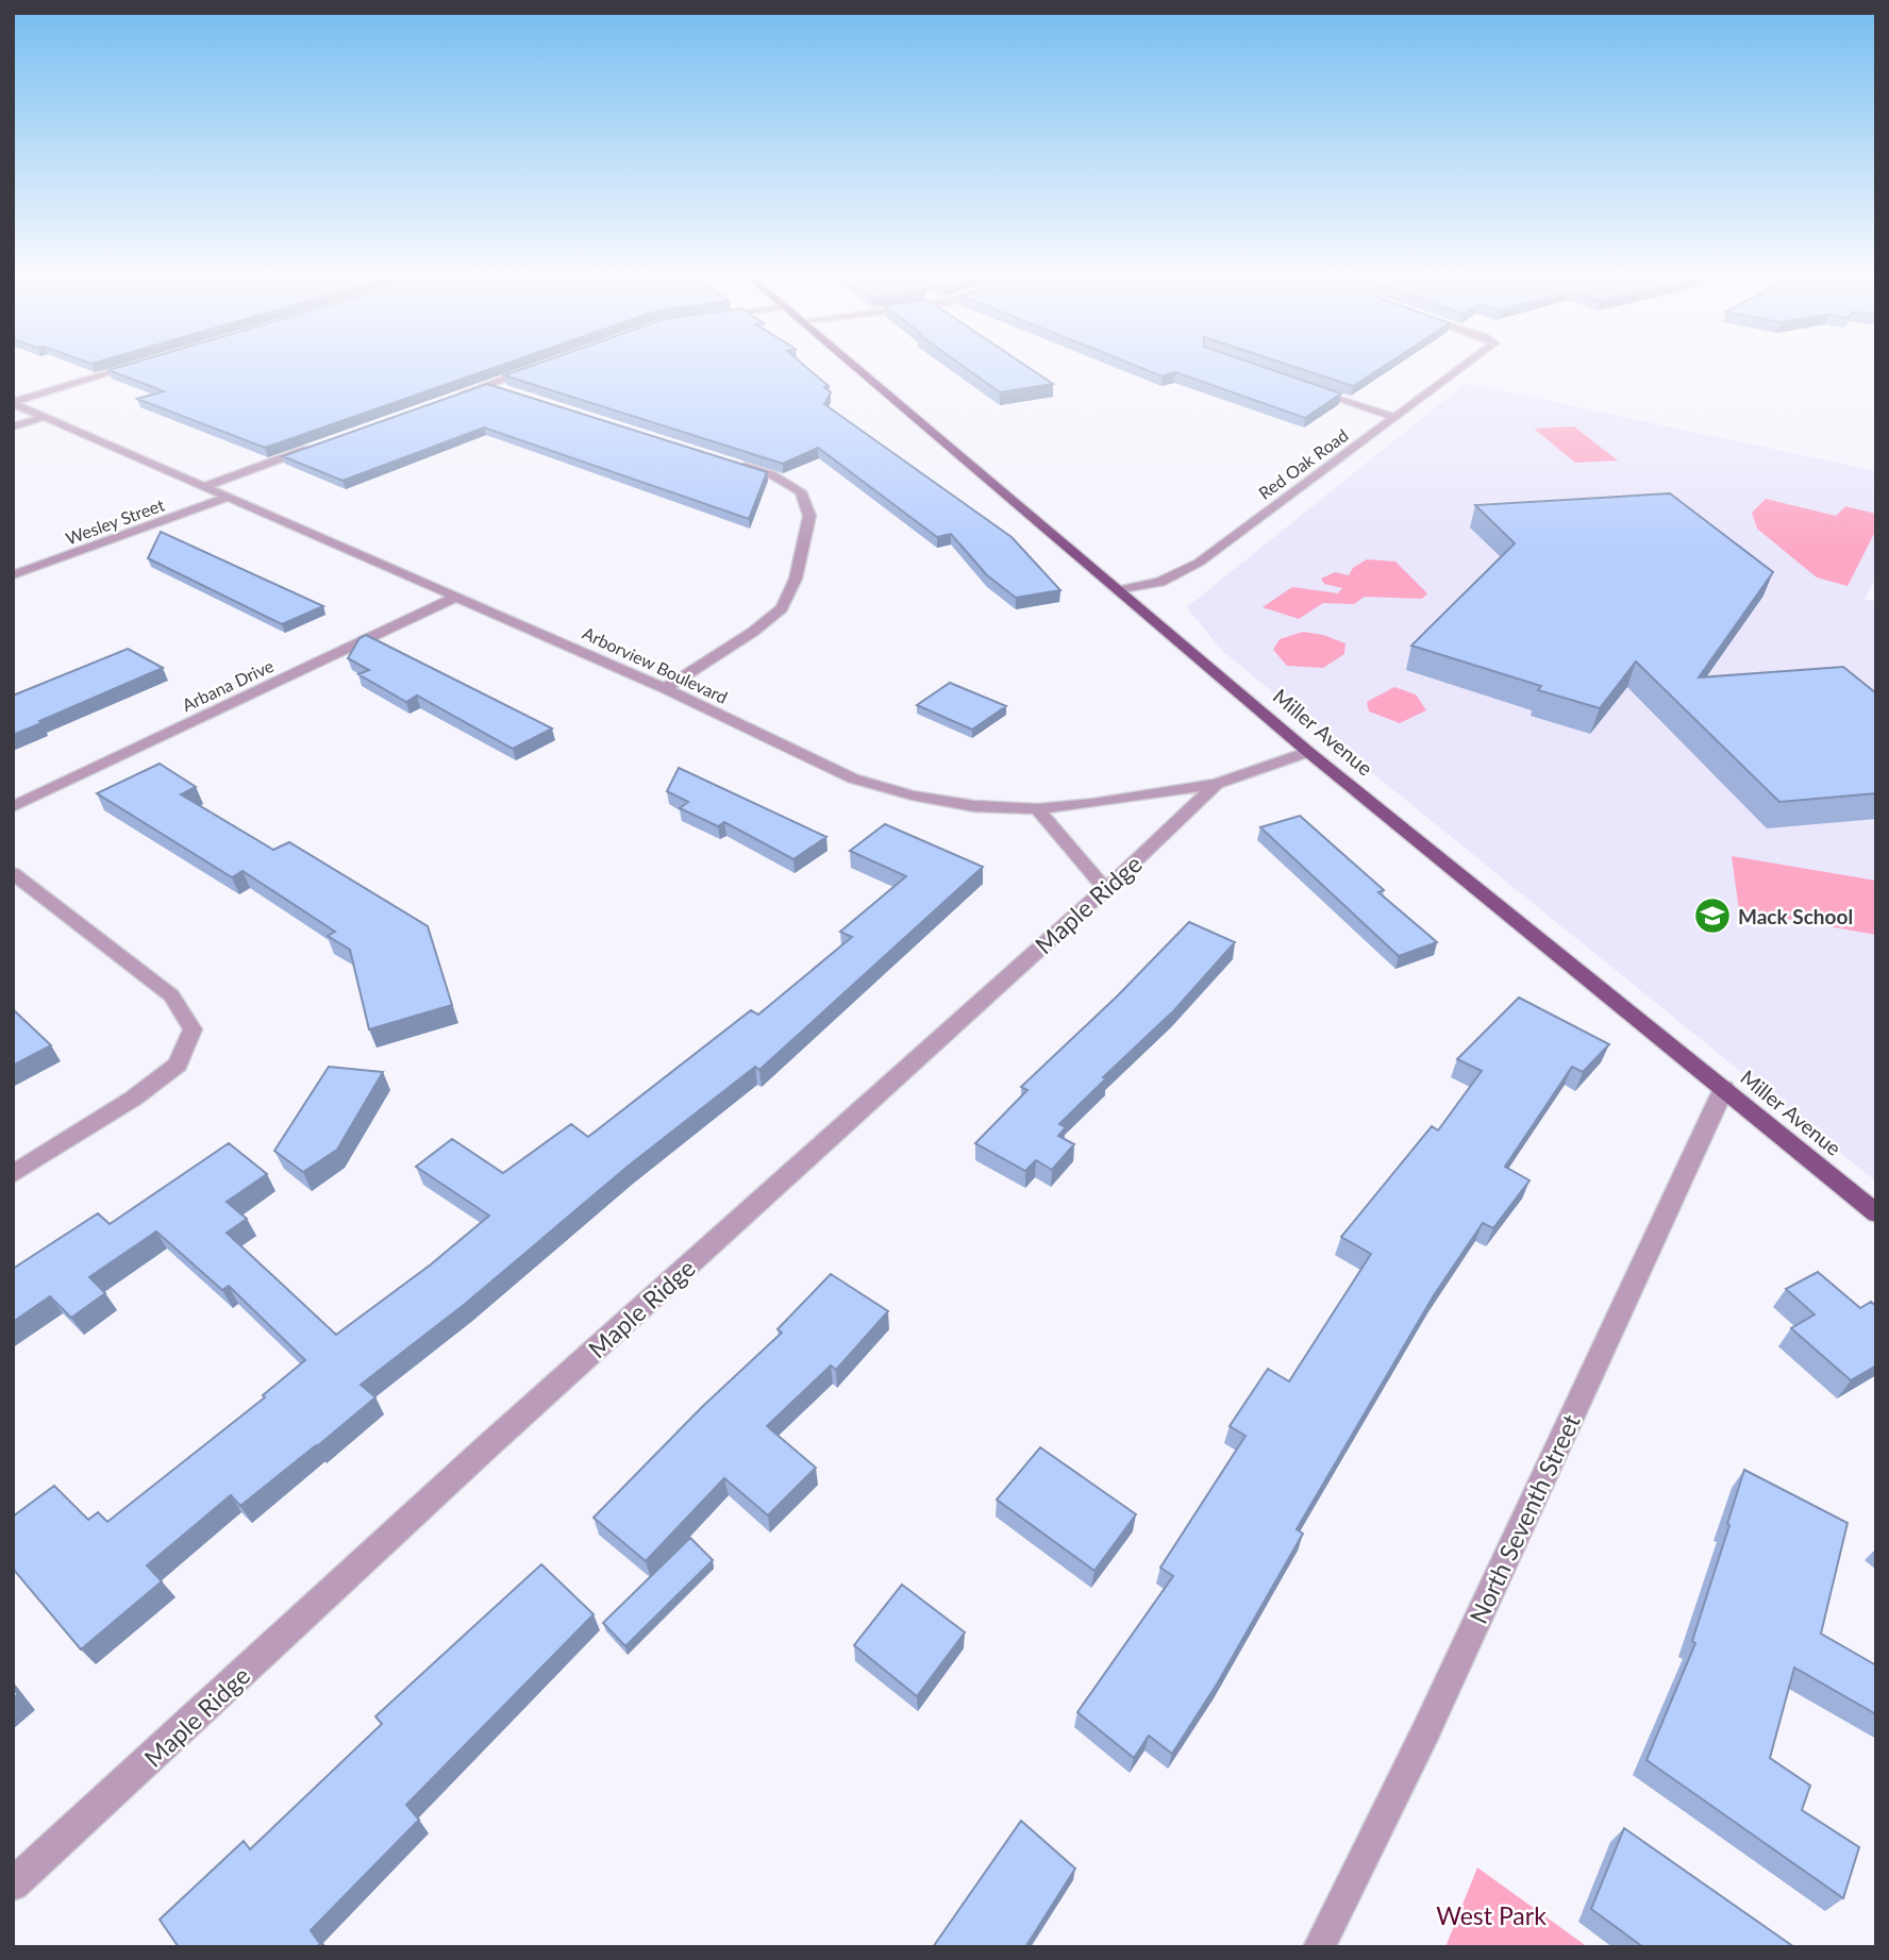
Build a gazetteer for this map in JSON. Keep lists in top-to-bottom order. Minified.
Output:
{"streets":{"main road":["Miller Avenue"],"street":["Red Oak Road","Wesley Street","Arborview Boulevard","Arbana Drive","Maple Ridge","North Seventh Street"]},"crossings":[["Red Oak Road","Miller Avenue"],["Wesley Street","Arborview Boulevard"],["Arborview Boulevard","Arbana Drive"],["Arborview Boulevard","Miller Avenue"],["Arborview Boulevard","Maple Ridge"],["Miller Avenue","North Seventh Street"]],"parks":["West Park"],"places":{"school or university":["Mack School"]}}
